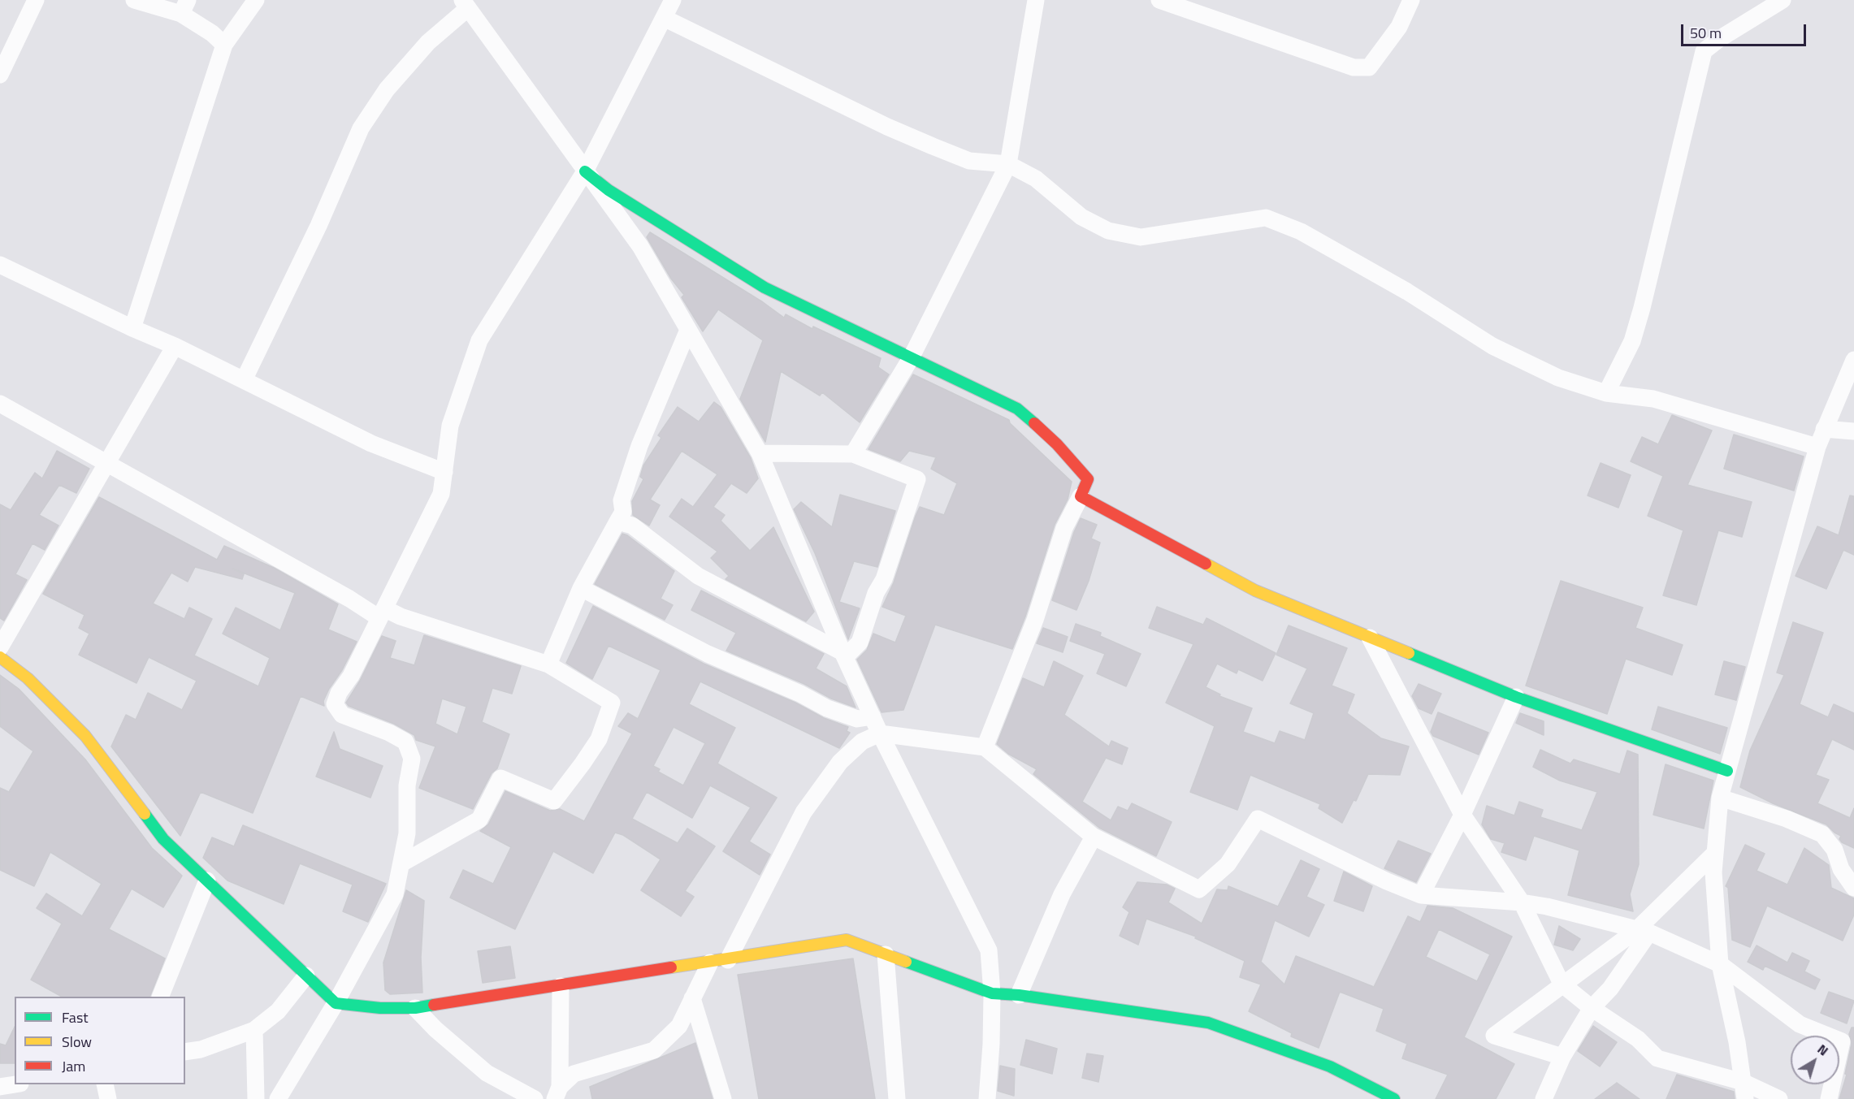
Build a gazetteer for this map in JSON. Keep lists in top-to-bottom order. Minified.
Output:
{"legend":["Fast","Slow","Jam"],"scale_bar":"50 m","north":"top right"}
